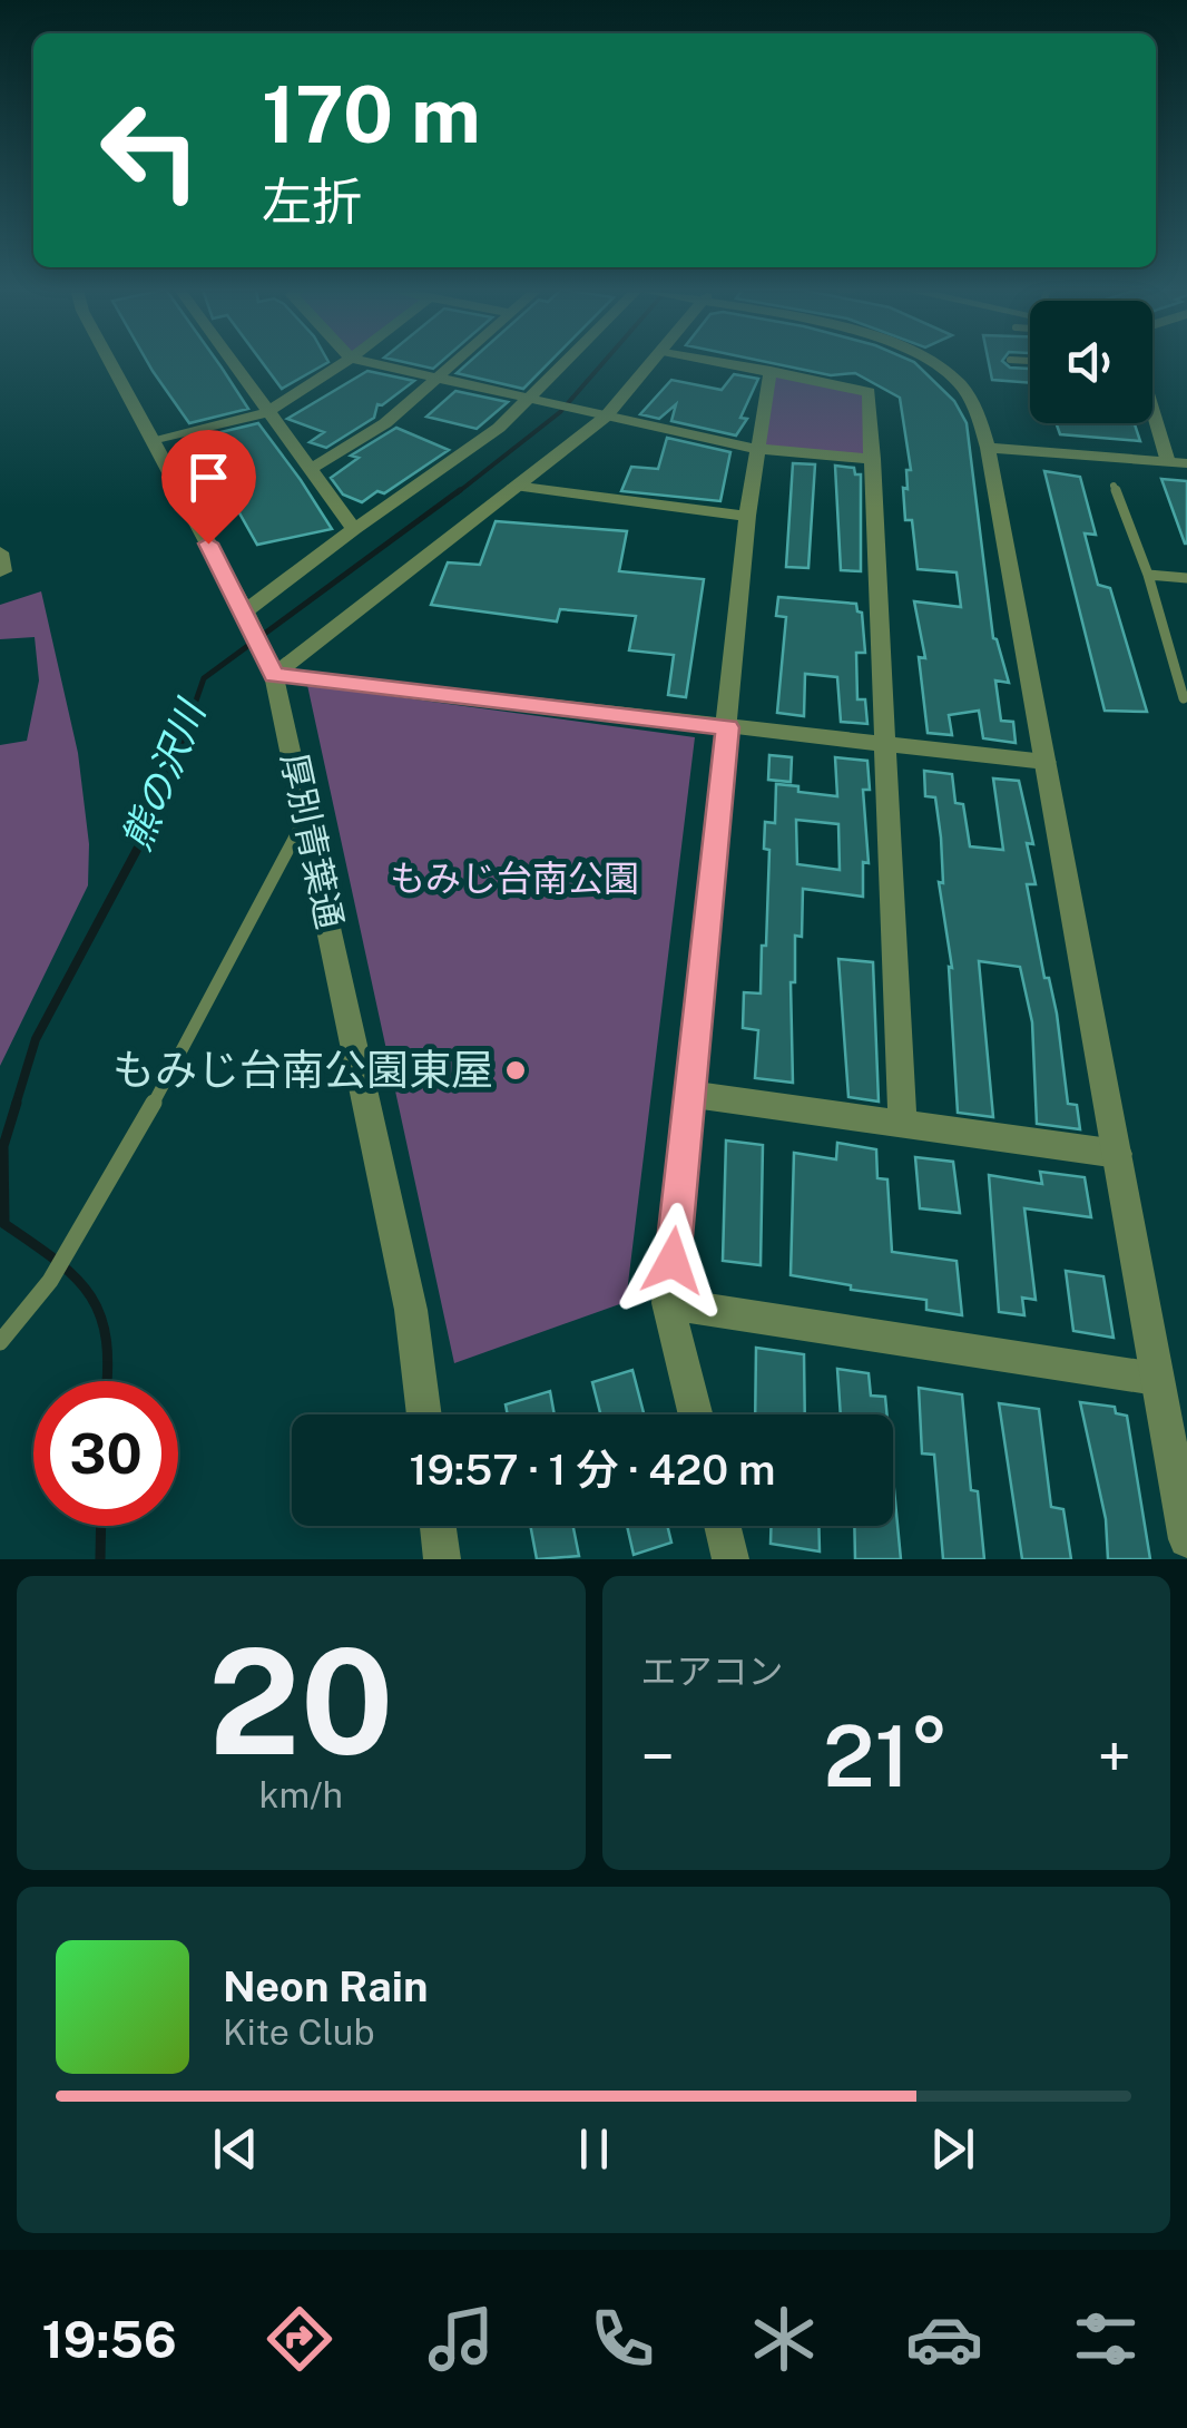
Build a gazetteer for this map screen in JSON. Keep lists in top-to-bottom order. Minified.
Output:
{"streets":{"street":["厚別青葉通"]},"water":["熊の沢川"],"parks":["もみじ台南公園"],"places":["もみじ台南公園東屋"],"page":{"turn":["170 m","左折"],"limit":"30","trip":"19:57 · 1 分 · 420 m","tile":[["20","km/h"],"エアコン"],"heat":["−","21°","+"],"song":["Neon Rain","Kite Club"],"tabs":"19:56"}}
